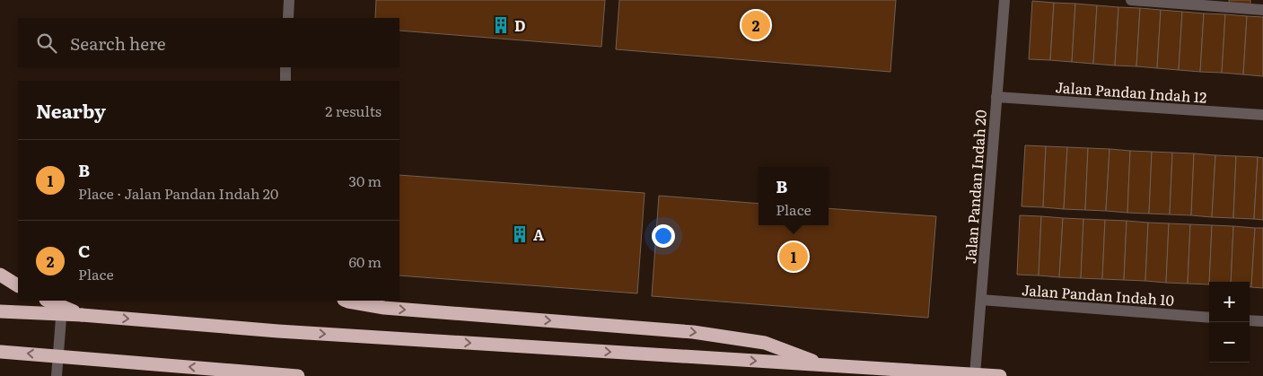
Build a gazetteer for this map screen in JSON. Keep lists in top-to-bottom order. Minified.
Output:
{"streets":{"street":["Jalan Pandan Indah 12","Jalan Pandan Indah 20","Jalan Pandan Indah 10"]},"crossings":[["Jalan Pandan Indah 12","Jalan Pandan Indah 20"],["Jalan Pandan Indah 20","Jalan Pandan Indah 10"]],"places":{"building":["D","A"]},"page":{"pins":["2","1"],"search":"Search here","heading":["Nearby","2 results"],"list":[{"mark":"1","name":"B","note":"Place · Jalan Pandan Indah 20","value":"30 m"},{"mark":"2","name":"C","note":"Place","value":"60 m"}],"popup":["B","Place"],"map_buttons":["+","−"]}}
